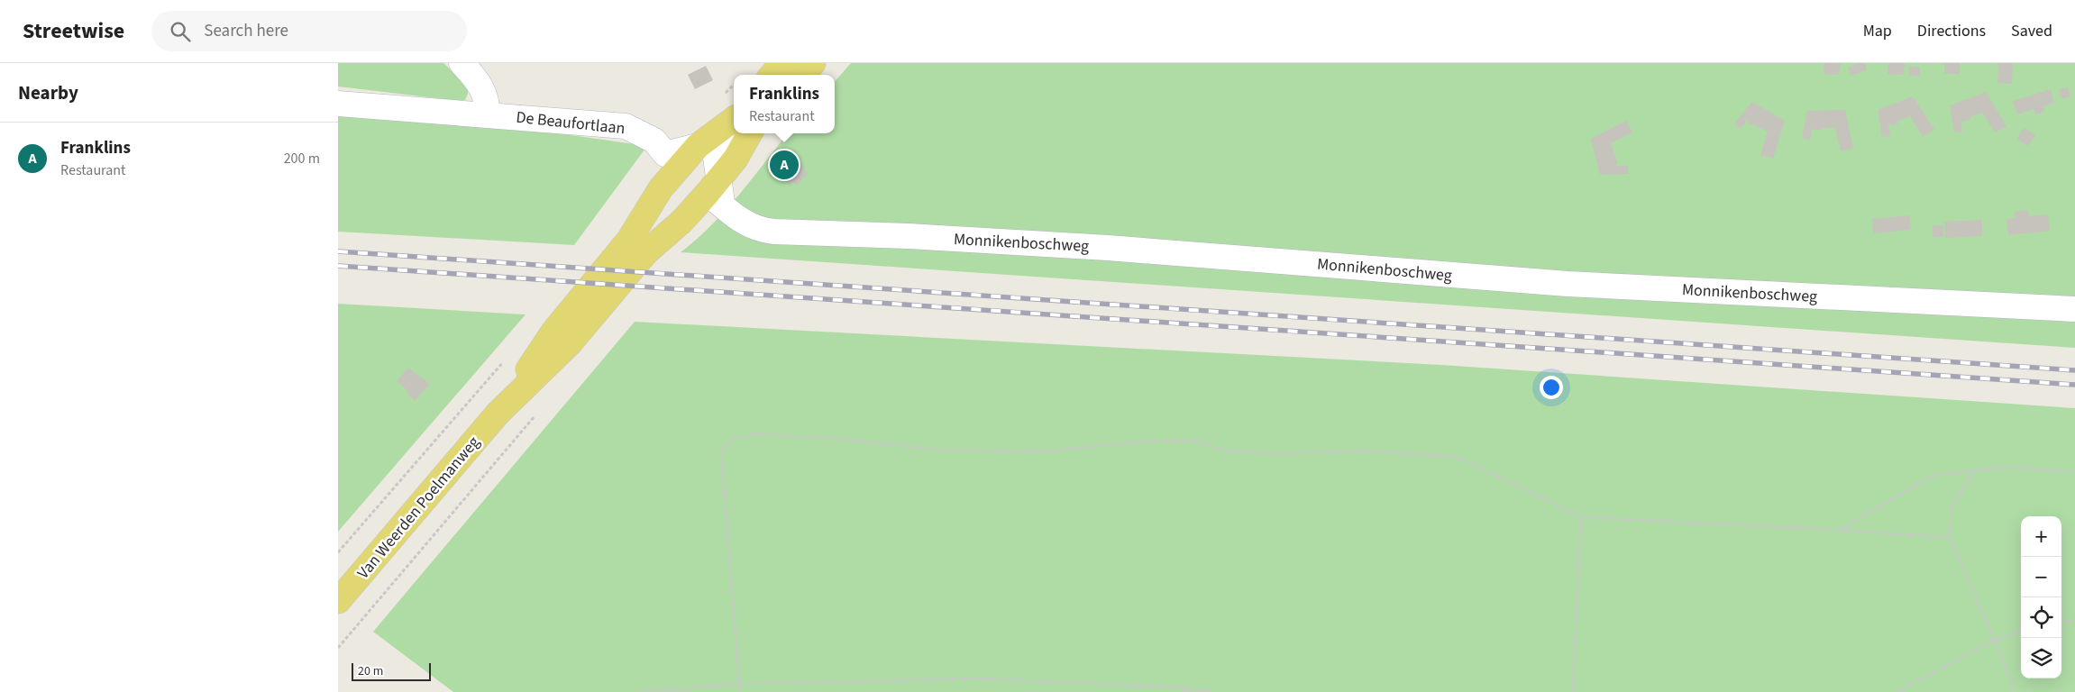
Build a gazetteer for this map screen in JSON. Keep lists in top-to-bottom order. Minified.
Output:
{"streets":{"main road":["Van Weerden Poelmanweg"],"street":["De Beaufortlaan","Monnikenboschweg"]},"crossings":[["De Beaufortlaan","Van Weerden Poelmanweg"],["Monnikenboschweg","Van Weerden Poelmanweg"]],"scale_bar":"20 m","page":{"header":"Streetwise","search":"Search here","nav":["Map","Directions","Saved"],"heading":"Nearby","popup":["Franklins","Restaurant"],"list":[{"mark":"A","name":"Franklins","note":"Restaurant","value":"200 m"}],"pins":"A","map_buttons":["+","−"],"scale":"20 m"}}
